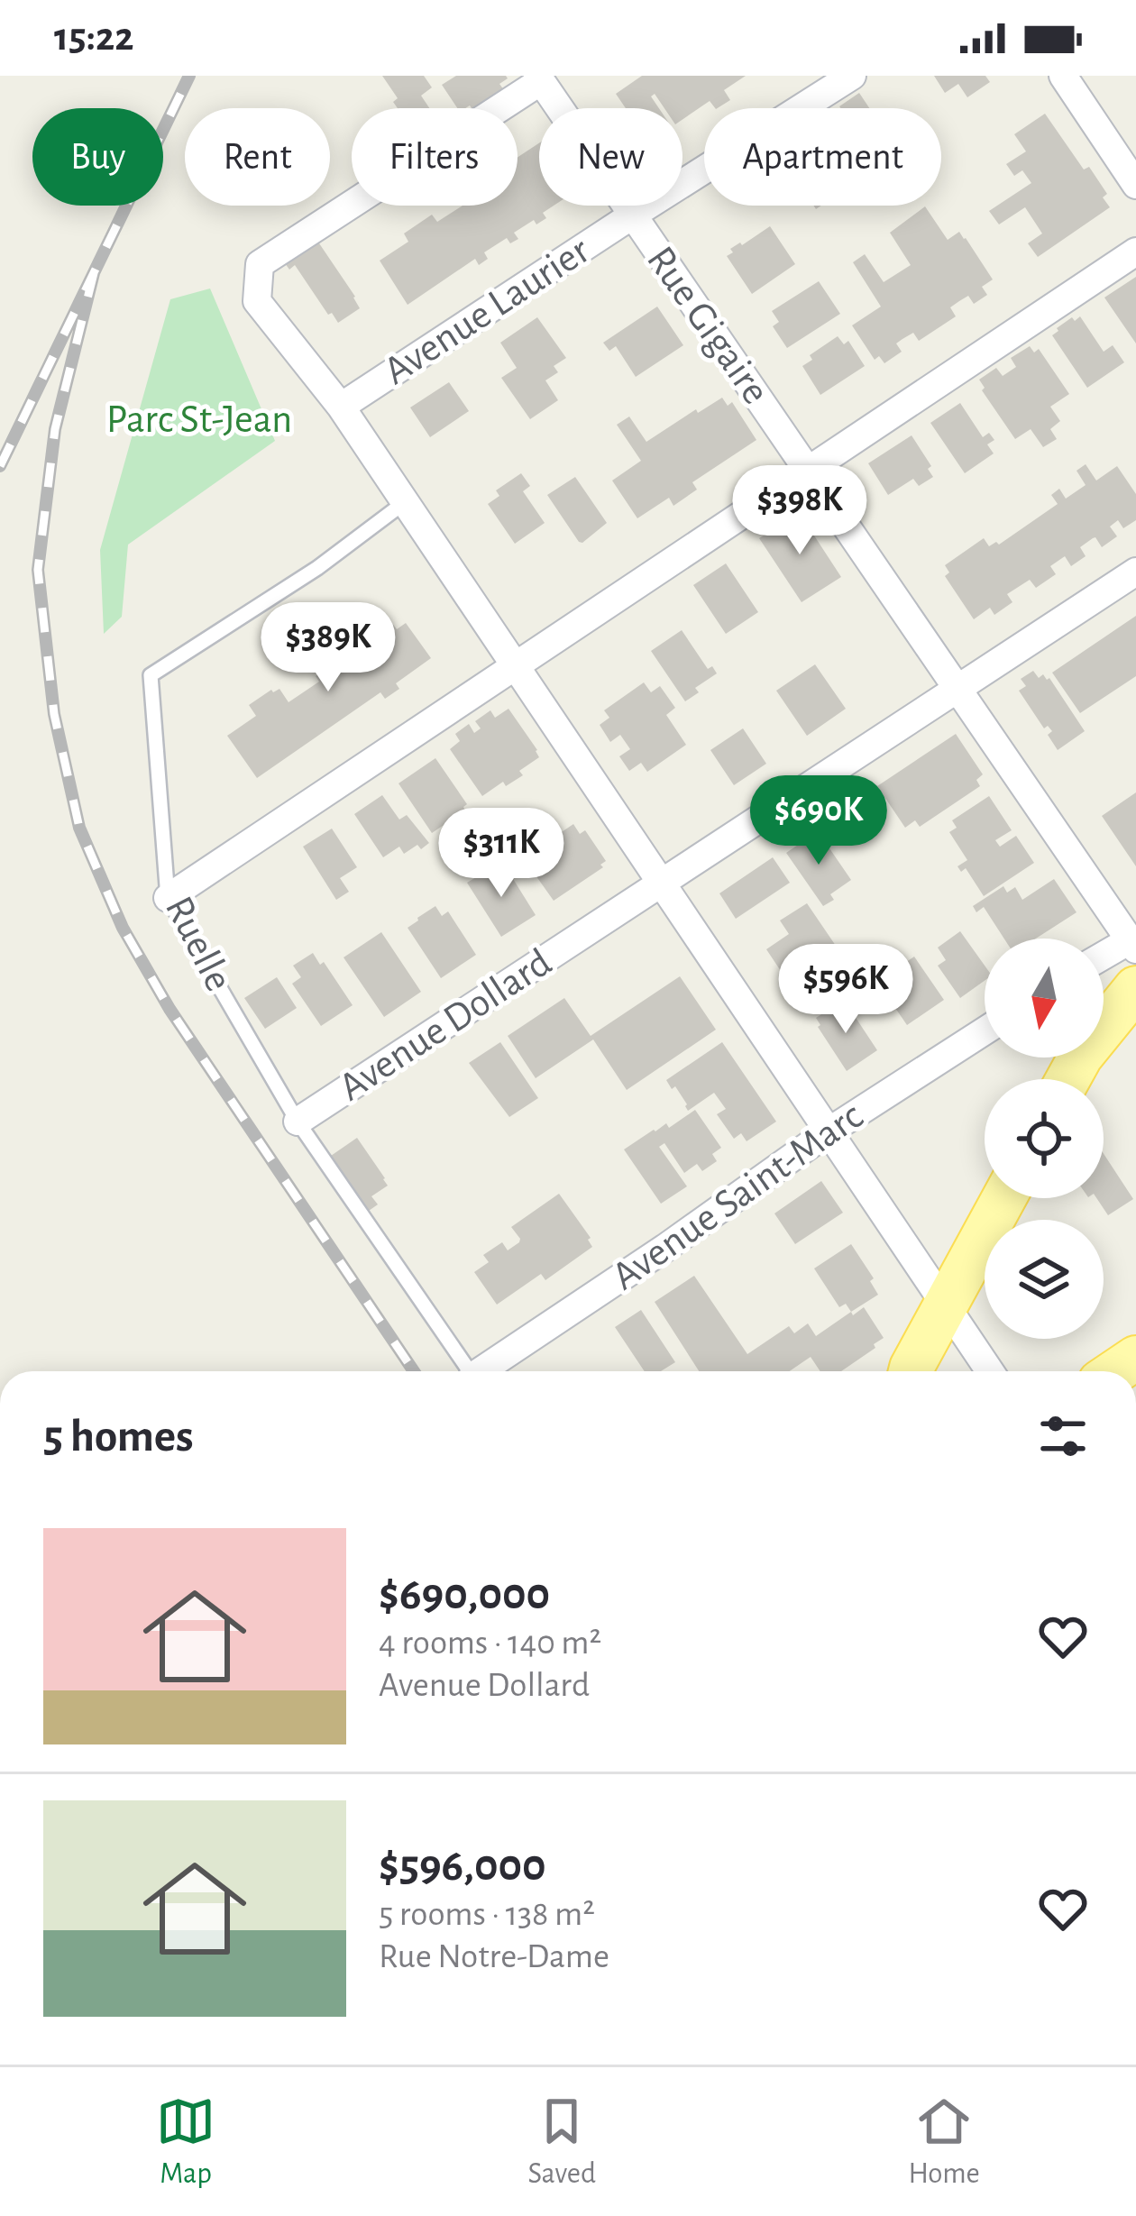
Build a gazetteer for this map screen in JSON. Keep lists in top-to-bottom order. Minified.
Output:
{"streets":{"street":["Avenue Laurier","Rue Gigaire","Avenue Dollard","Avenue Saint-Marc"],"lane":["Ruelle"]},"crossings":[["Avenue Laurier","Rue Gigaire"],["Rue Gigaire","Avenue Dollard"],["Ruelle","Avenue Dollard"]],"parks":["Parc St-Jean"],"north":"bottom","page":{"status":"15:22","chip":["Buy","Rent","Filters","New","Apartment"],"price":["$398K","$389K","$690K","$311K","$596K"],"heading":"5 homes","list":[{"name":"$690,000","note":"4 rooms · 140 m² · Avenue Dollard"},{"name":"$596,000","note":"5 rooms · 138 m² · Rue Notre-Dame"}],"tabs":["Map","Saved","Home"]}}
